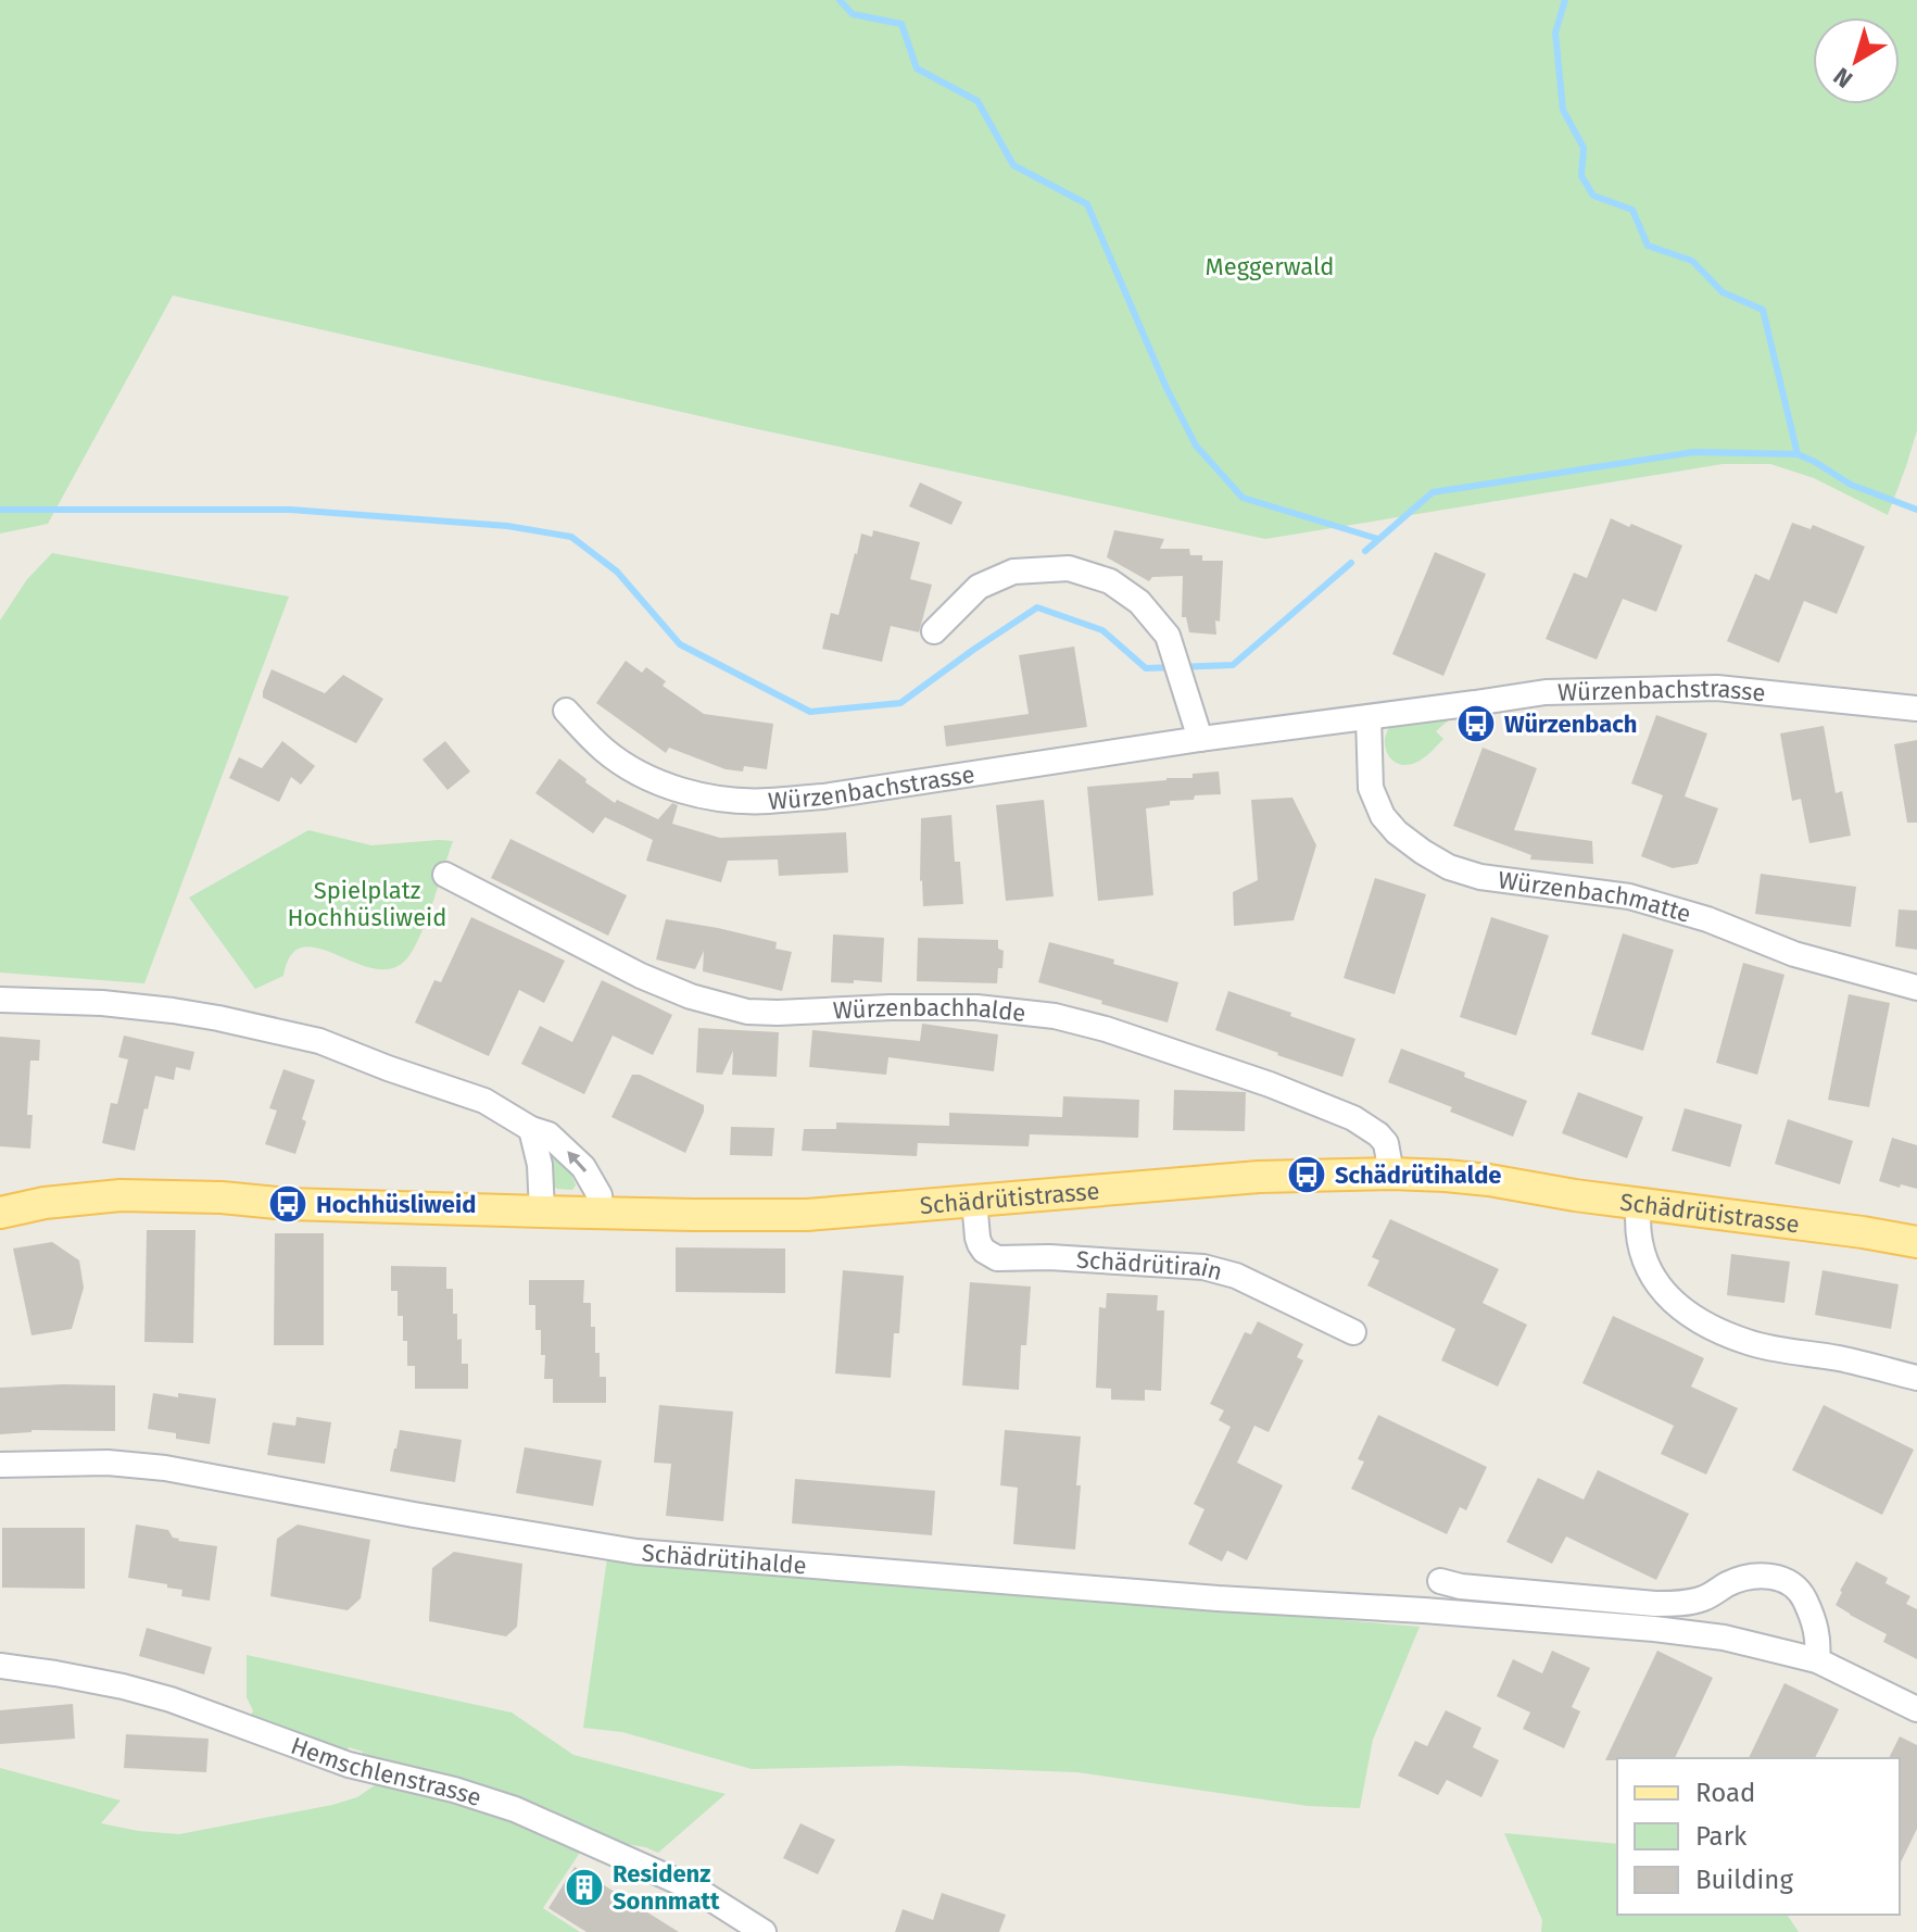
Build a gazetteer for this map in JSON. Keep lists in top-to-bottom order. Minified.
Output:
{"streets":{"main road":["Schädrütistrasse"],"street":["Würzenbachstrasse","Würzenbachmatte","Würzenbachhalde","Schädrütirain","Schädrütihalde","Hemschlenstrasse"]},"crossings":[["Würzenbachstrasse","Würzenbachmatte"],["Würzenbachhalde","Schädrütistrasse"],["Schädrütistrasse","Schädrütirain"]],"parks":["Meggerwald","Spielplatz Hochhüsliweid"],"places":{"bus stop":["Würzenbach","Schädrütihalde","Hochhüsliweid"],"building":["Residenz Sonnmatt"]},"legend":["Road","Park","Building"],"north":"bottom left"}
